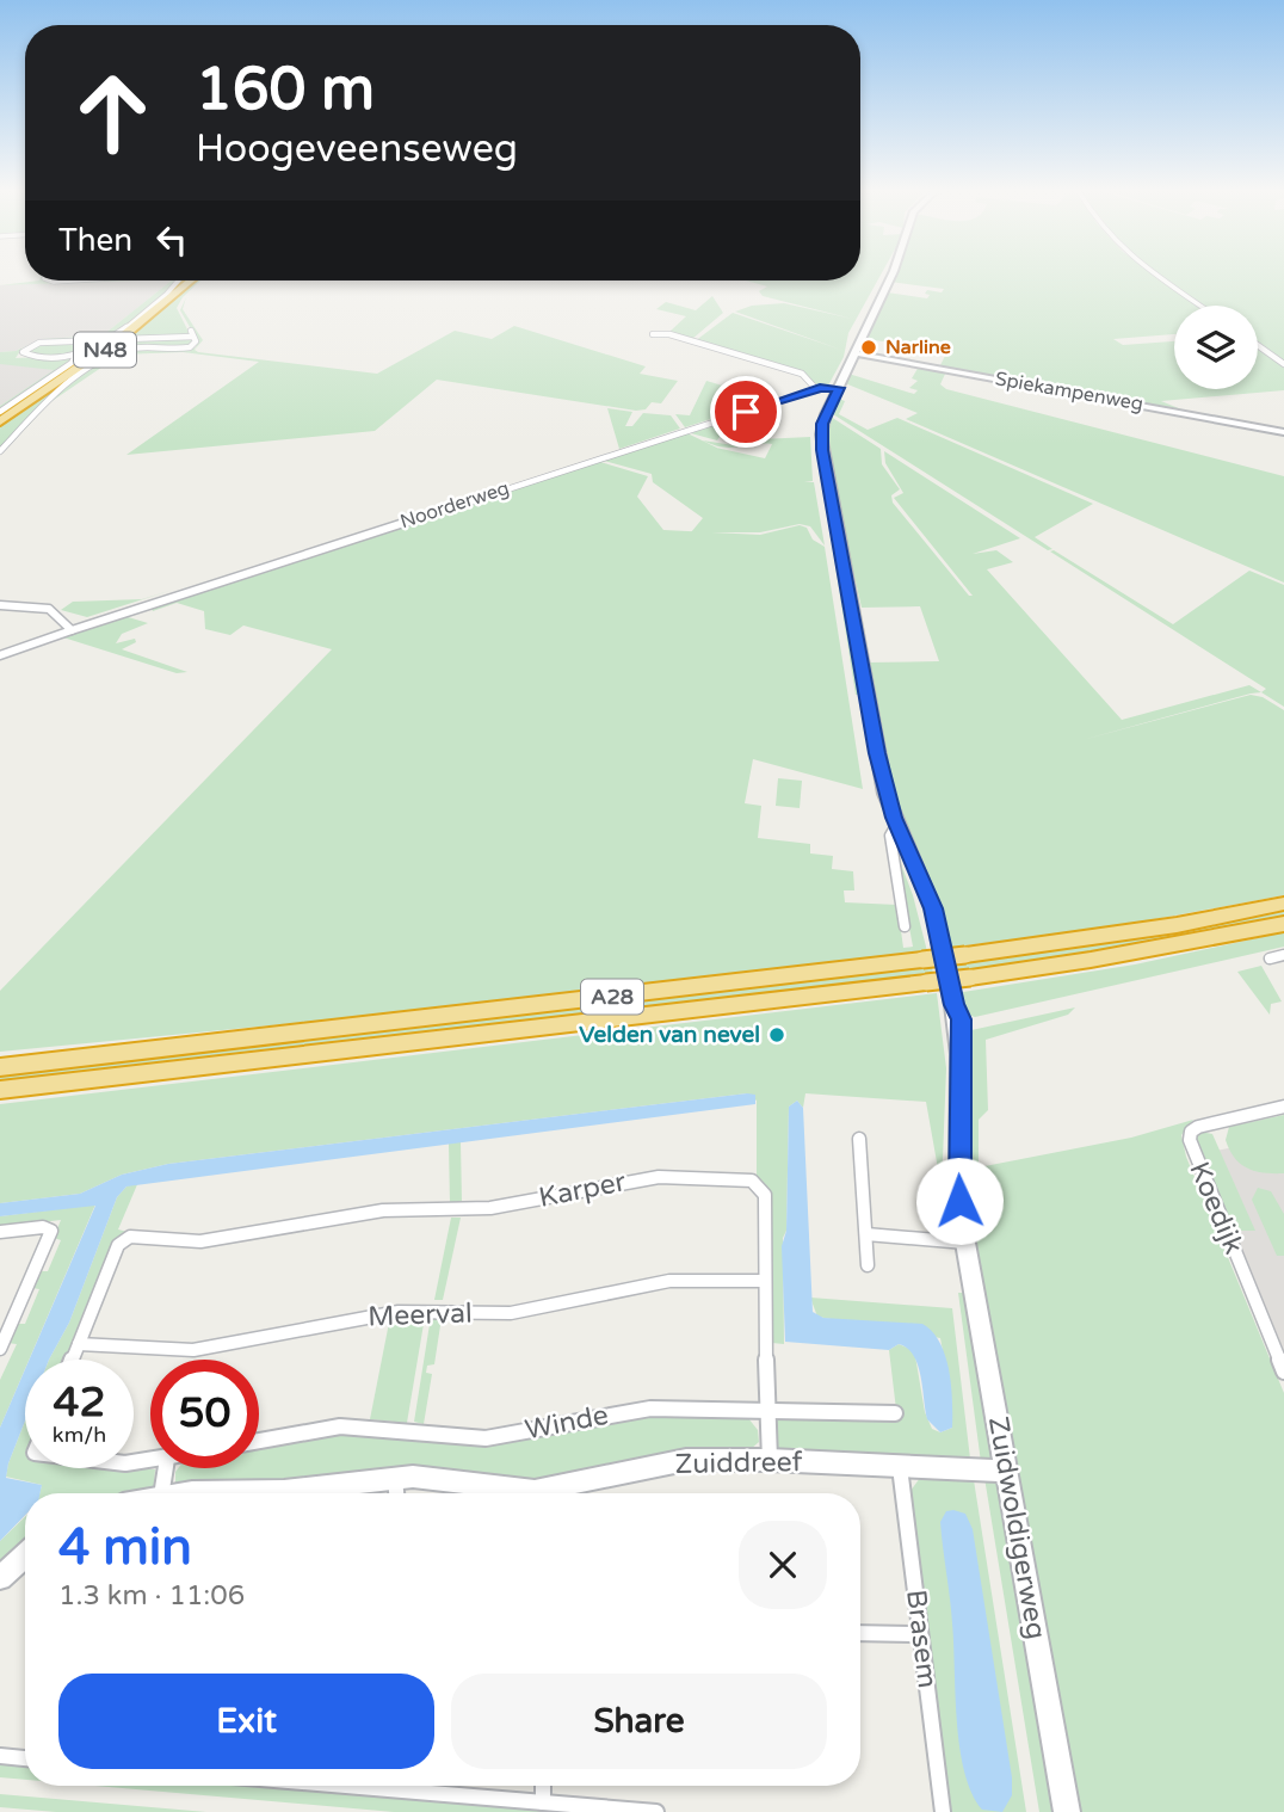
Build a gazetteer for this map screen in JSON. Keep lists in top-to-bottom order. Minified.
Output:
{"streets":{"highway":["N48","A28"],"main road":["Spiekampenweg","Zuiddreef","Zuidwoldigerweg"],"street":["Noorderweg","Karper","Koedijk","Meerval","Winde","Brasem"]},"crossings":[["Spiekampenweg","Zuidwoldigerweg"],["Noorderweg","Zuidwoldigerweg"],["Karper","Meerval"],["Karper","Winde"],["Karper","Zuiddreef"],["Zuiddreef","Zuidwoldigerweg"],["Zuiddreef","Brasem"]],"places":["Narline","Velden van nevel"],"page":{"turn":["160 m","Hoogeveenseweg"],"then":"Then","speed":"42 km/h","limit":"50","heading":["4 min","1.3 km · 11:06"],"buttons":["Exit","Share"]}}
